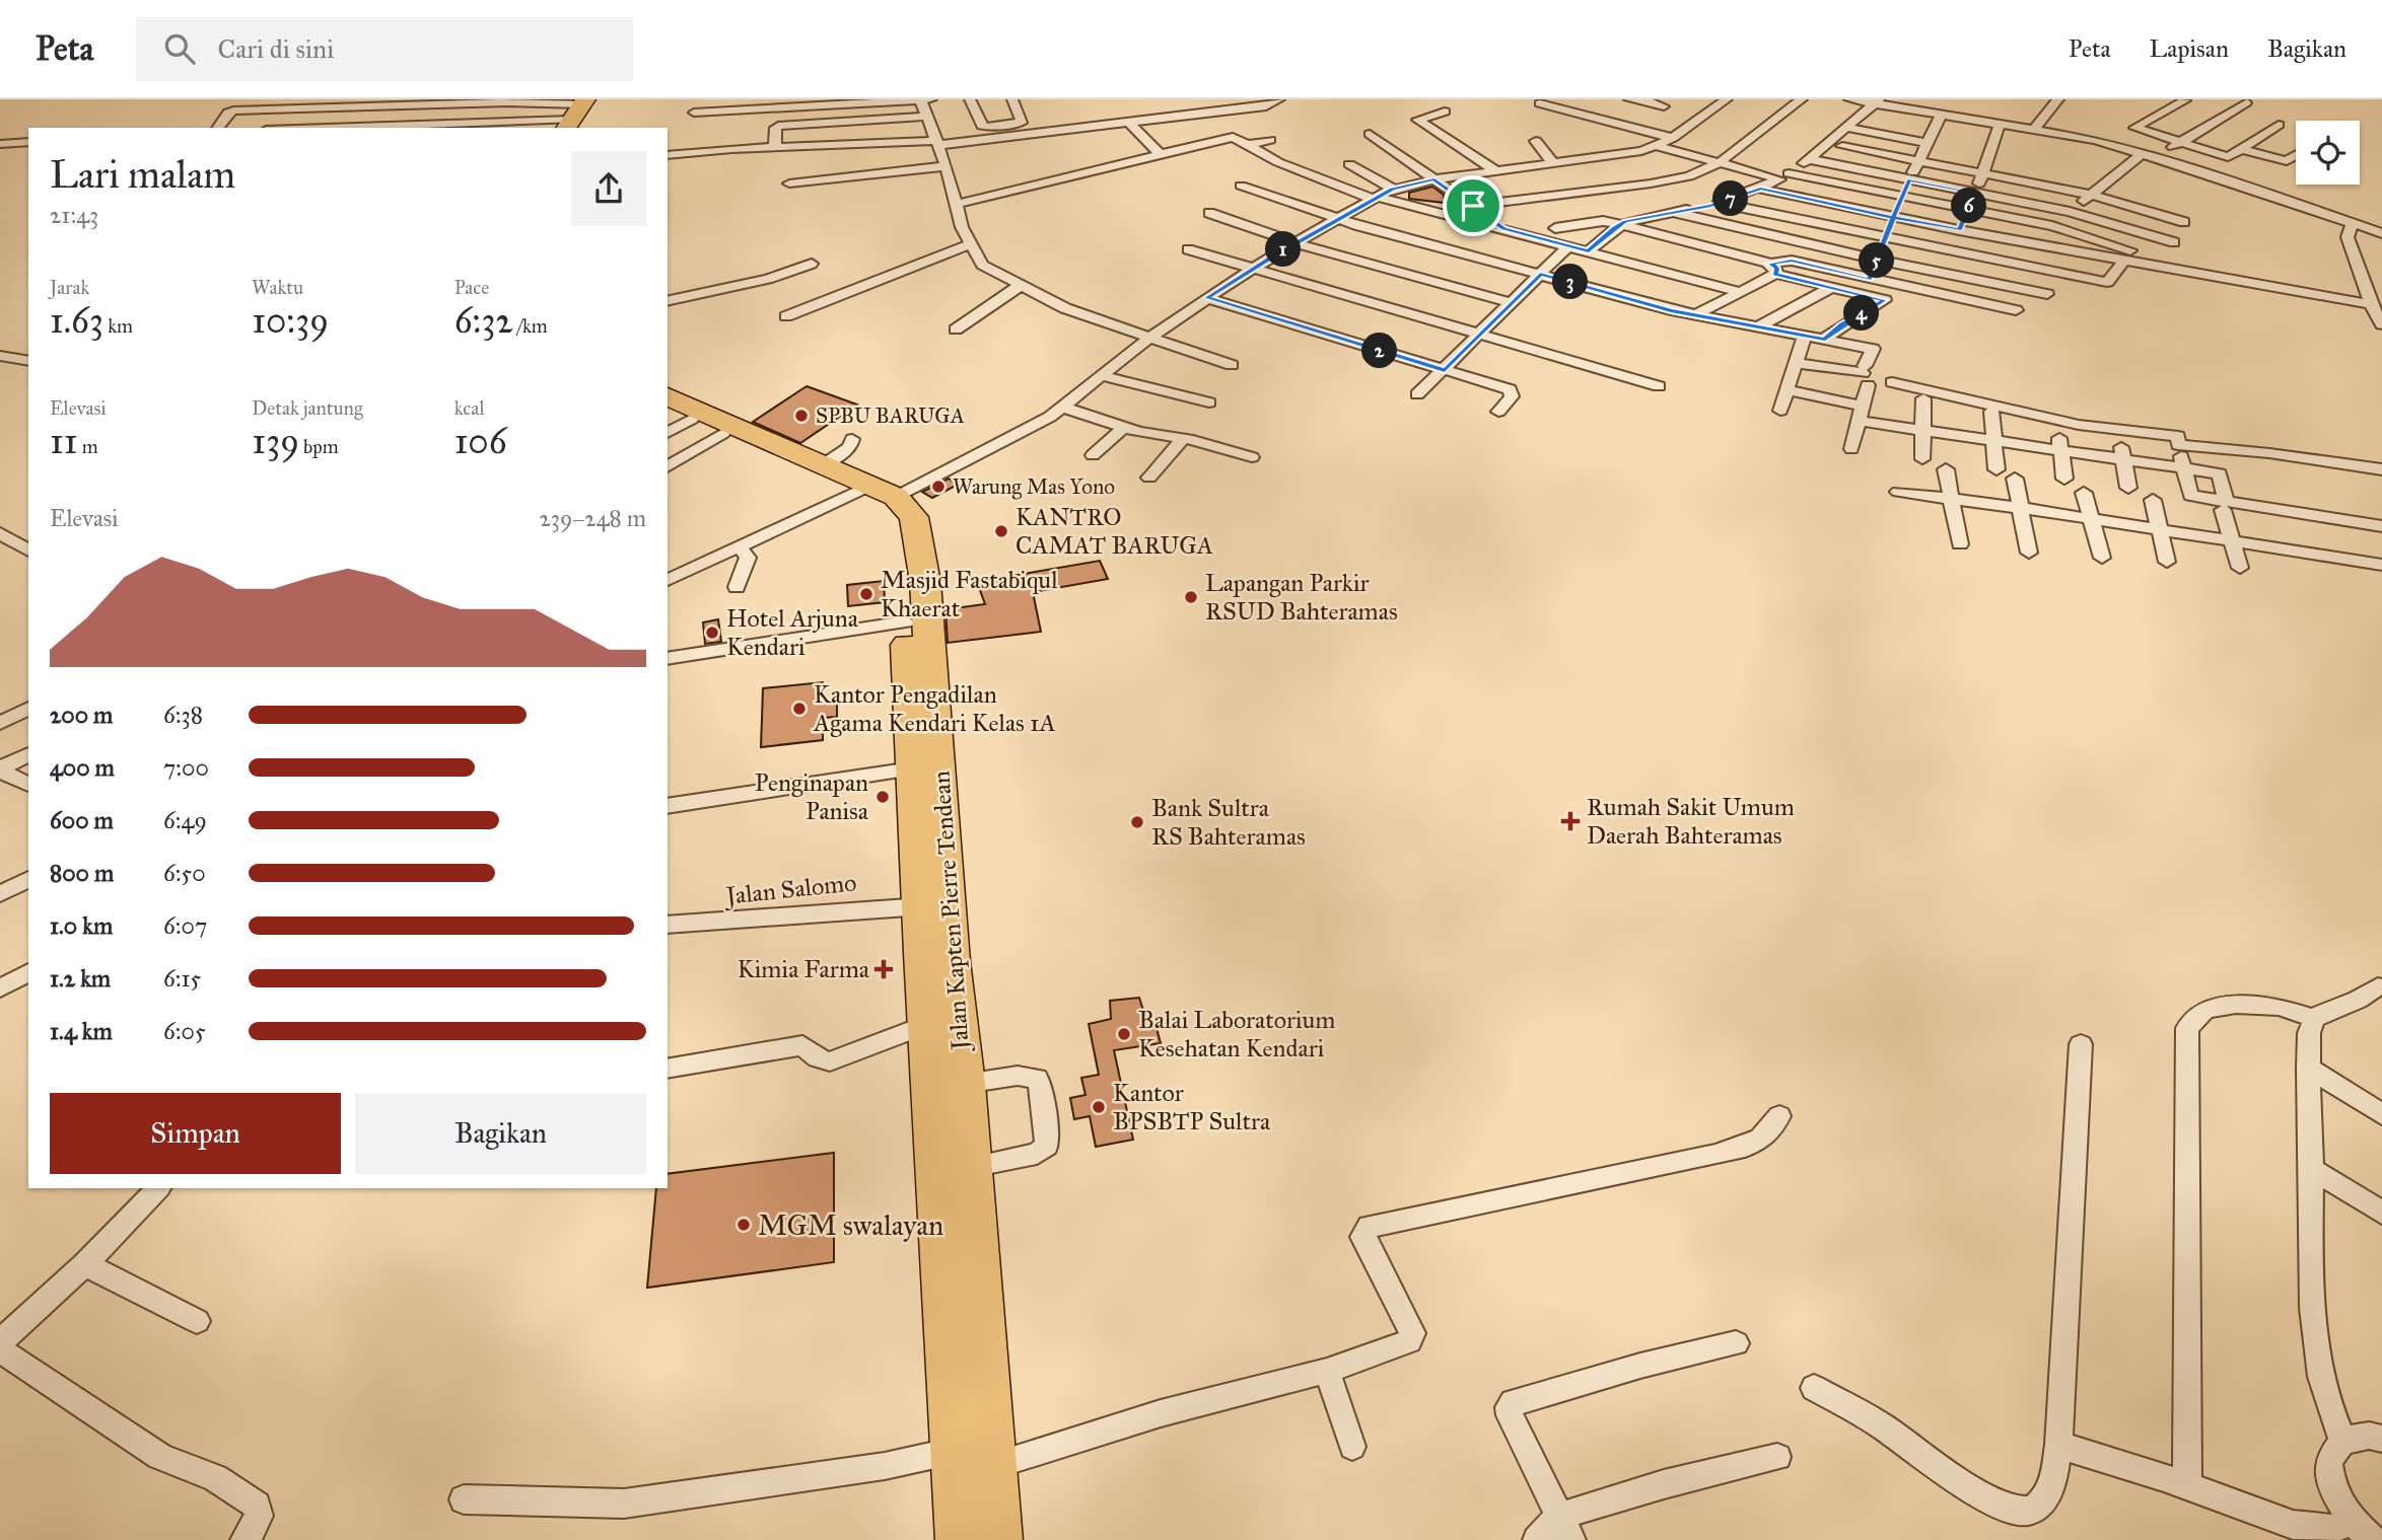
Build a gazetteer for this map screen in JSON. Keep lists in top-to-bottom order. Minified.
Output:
{"streets":{"highway":["Jalan Kapten Pierre Tendean"],"street":["Jalan Salomo"]},"crossings":[["Jalan Salomo","Jalan Kapten Pierre Tendean"]],"places":{"other":["SPBU BARUGA","Warung Mas Yono","KANTRO CAMAT BARUGA","Masjid Fastabiqul Khaerat","Lapangan Parkir RSUD Bahteramas","Hotel Arjuna Kendari","Kantor Pengadilan Agama Kendari Kelas 1A","Penginapan Panisa","Bank Sultra RS Bahteramas","Balai Laboratorium Kesehatan Kendari","Kantor BPSBTP Sultra","MGM swalayan"],"health":["Rumah Sakit Umum Daerah Bahteramas","Kimia Farma"]},"page":{"header":"Peta","search":"Cari di sini","nav":["Peta","Lapisan","Bagikan"],"heading":["Lari malam","21:43"],"pins":["7","6","1","5","3","4","2"],"stats":[["Jarak","1.63 km"],["Waktu","10:39"],["Pace","6:32 /km"],["Elevasi","11 m"],["Detak jantung","139 bpm"],["kcal","106"]],"chart":["Elevasi","239–248 m"],"list":[{"name":"200 m","note":"6:38"},{"name":"400 m","note":"7:00"},{"name":"600 m","note":"6:49"},{"name":"800 m","note":"6:50"},{"name":"1.0 km","note":"6:07"},{"name":"1.2 km","note":"6:15"},{"name":"1.4 km","note":"6:05"}],"buttons":["Simpan","Bagikan"]}}
